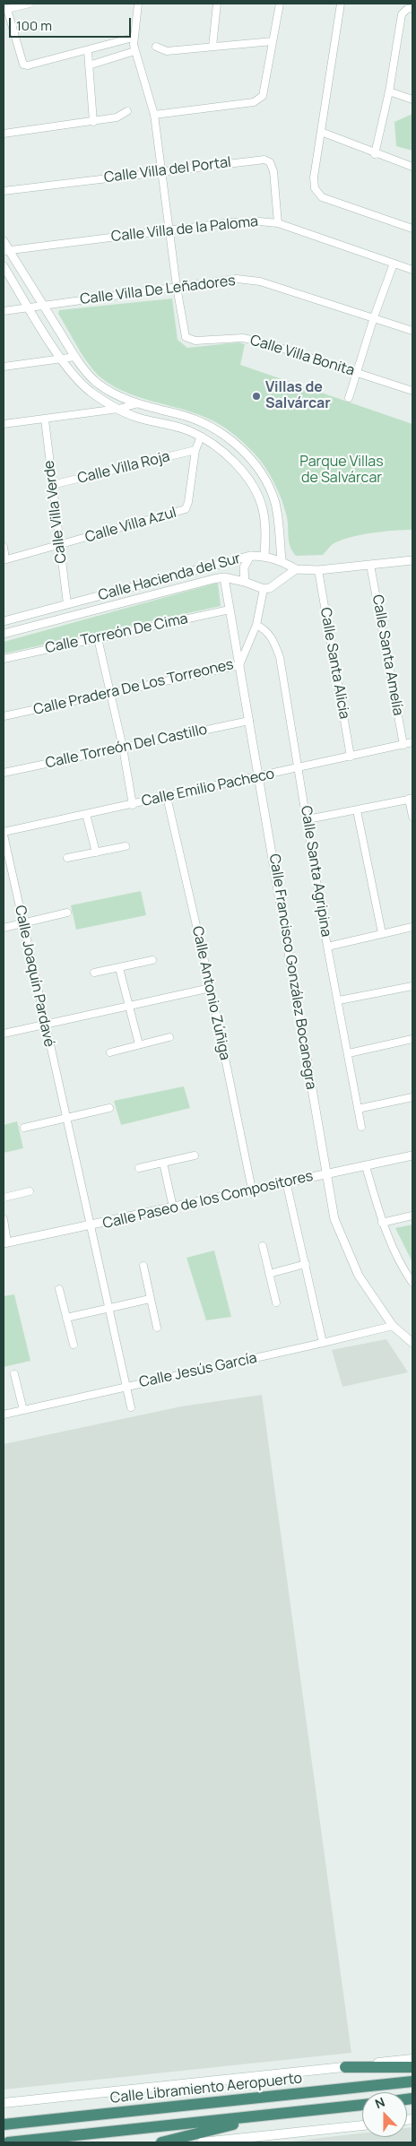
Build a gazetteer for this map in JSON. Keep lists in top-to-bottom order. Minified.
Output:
{"streets":{"highway":["Calle Libramiento Aeropuerto"],"street":["Calle Villa del Portal","Calle Villa de la Paloma","Calle Villa De Leñadores","Calle Villa Bonita","Calle Villa Roja","Calle Villa Verde","Calle Villa Azul","Calle Hacienda del Sur","Calle Torreón De Cima","Calle Santa Amelía","Calle Santa Alicia","Calle Pradera De Los Torreones","Calle Torreón Del Castillo","Calle Emilio Pacheco","Calle Santa Agripina","Calle Francisco González Bocanegra","Calle Joaquín Pardavé","Calle Antonio Zúñiga","Calle Paseo de los Compositores","Calle Jesús García"]},"crossings":[["Calle Villa del Portal","Calle Villa de la Paloma"],["Calle Villa De Leñadores","Calle Villa Bonita"],["Calle Villa Roja","Calle Villa Verde"],["Calle Villa Roja","Calle Villa Azul"],["Calle Villa Verde","Calle Villa Azul"],["Calle Villa Verde","Calle Hacienda del Sur"],["Calle Hacienda del Sur","Calle Pradera De Los Torreones"],["Calle Hacienda del Sur","Calle Francisco González Bocanegra"],["Calle Torreón De Cima","Calle Francisco González Bocanegra"],["Calle Santa Amelía","Calle Emilio Pacheco"],["Calle Santa Alicia","Calle Emilio Pacheco"],["Calle Pradera De Los Torreones","Calle Santa Agripina"],["Calle Pradera De Los Torreones","Calle Francisco González Bocanegra"],["Calle Torreón Del Castillo","Calle Francisco González Bocanegra"],["Calle Emilio Pacheco","Calle Santa Agripina"],["Calle Emilio Pacheco","Calle Francisco González Bocanegra"],["Calle Emilio Pacheco","Calle Joaquín Pardavé"],["Calle Emilio Pacheco","Calle Antonio Zúñiga"],["Calle Francisco González Bocanegra","Calle Paseo de los Compositores"],["Calle Francisco González Bocanegra","Calle Jesús García"],["Calle Joaquín Pardavé","Calle Paseo de los Compositores"],["Calle Joaquín Pardavé","Calle Jesús García"],["Calle Antonio Zúñiga","Calle Paseo de los Compositores"]],"parks":["Parque Villas de Salvárcar"],"places":["Villas de Salvárcar"],"scale_bar":"100 m","north":"top"}
